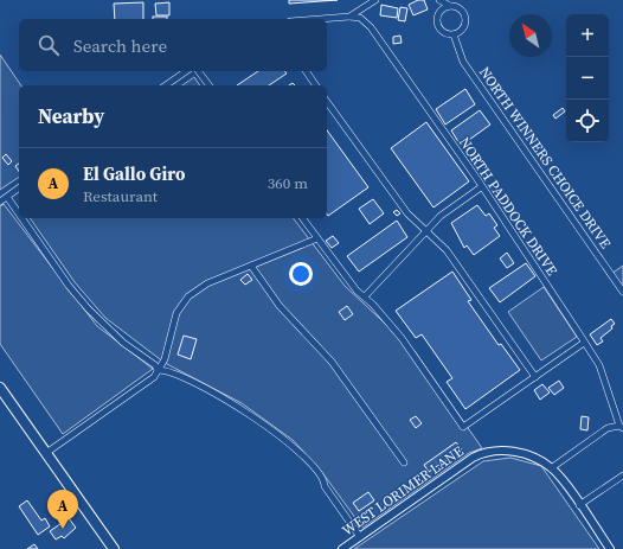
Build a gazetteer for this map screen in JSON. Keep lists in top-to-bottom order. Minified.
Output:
{"streets":{"street":["NORTH WINNERS CHOICE DRIVE","NORTH PADDOCK DRIVE","WEST LORIMER LANE"]},"north":"top left","page":{"map_buttons":["+","−"],"search":"Search here","heading":"Nearby","list":[{"mark":"A","name":"El Gallo Giro","note":"Restaurant","value":"360 m"}],"pins":"A"}}
